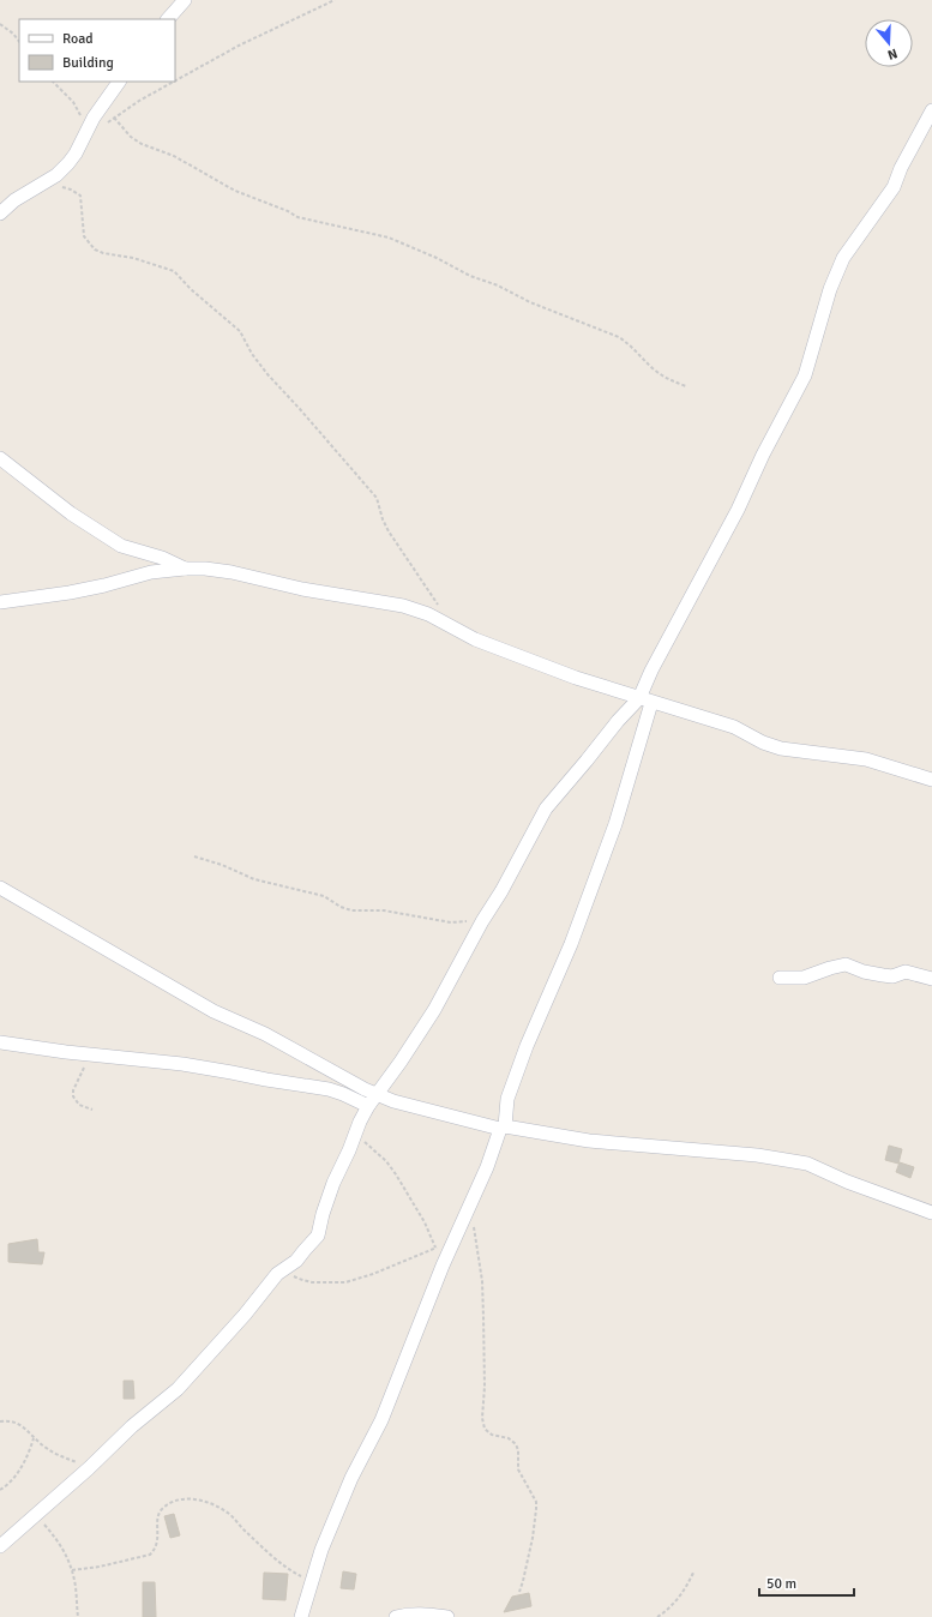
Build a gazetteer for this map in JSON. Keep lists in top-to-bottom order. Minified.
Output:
{"legend":["Road","Building"],"scale_bar":"50 m","north":"bottom"}
